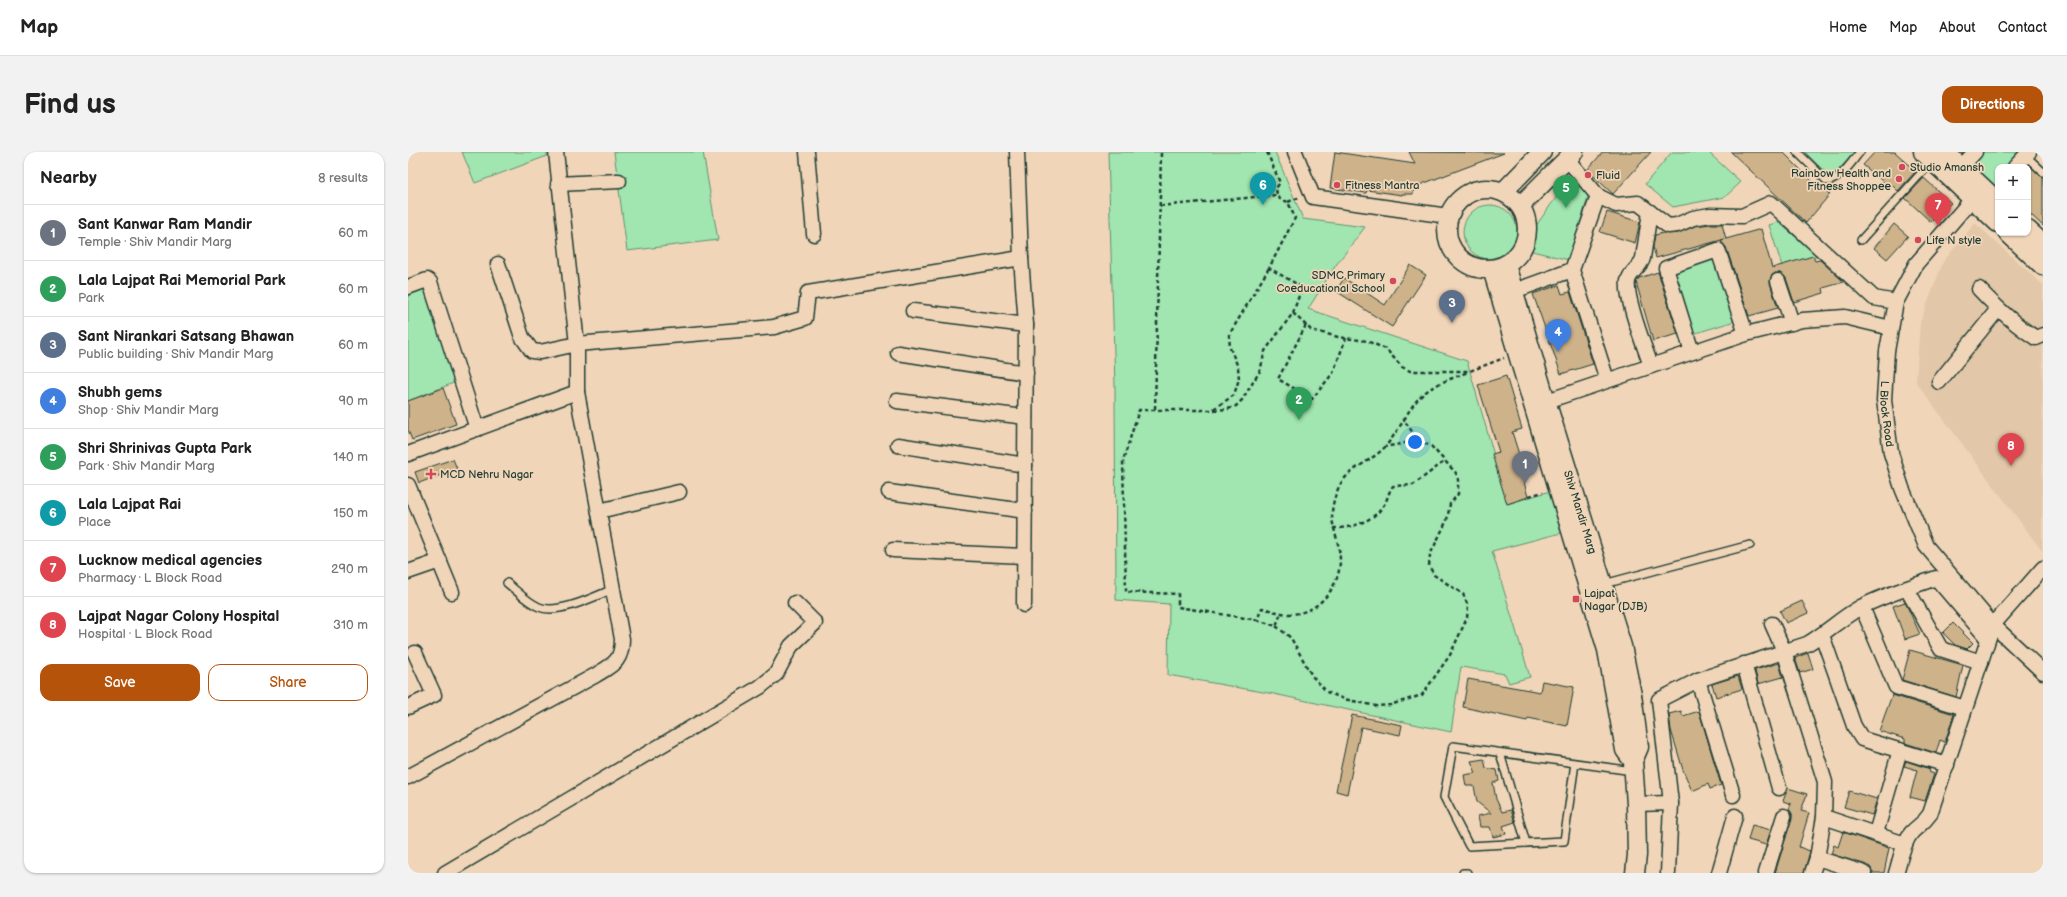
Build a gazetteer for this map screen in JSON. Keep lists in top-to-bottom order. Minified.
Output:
{"streets":{"street":["L Block Road","Shiv Mandir Marg"]},"places":{"other":["Studio Amansh","Fluid","Rainbow Health and Fitness Shoppee","Fitness Mantra","Life N style","SDMC Primary Coeducational School"],"health":["MCD Nehru Nagar"],"transit":["Lajpat Nagar (DJB)"]},"page":{"header":"Map","nav":["Home","Map","About","Contact"],"buttons":["Directions",["Save","Share"]],"title":"Find us","heading":["Nearby","8 results"],"map_buttons":["+","−"],"pins":["6","5","7","3","4","2","8","1"],"list":[{"mark":"1","name":"Sant Kanwar Ram Mandir","note":"Temple · Shiv Mandir Marg","value":"60 m"},{"mark":"2","name":"Lala Lajpat Rai Memorial Park","note":"Park","value":"60 m"},{"mark":"3","name":"Sant Nirankari Satsang Bhawan","note":"Public building · Shiv Mandir Marg","value":"60 m"},{"mark":"4","name":"Shubh gems","note":"Shop · Shiv Mandir Marg","value":"90 m"},{"mark":"5","name":"Shri Shrinivas Gupta Park","note":"Park · Shiv Mandir Marg","value":"140 m"},{"mark":"6","name":"Lala Lajpat Rai","note":"Place","value":"150 m"},{"mark":"7","name":"Lucknow medical agencies","note":"Pharmacy · L Block Road","value":"290 m"},{"mark":"8","name":"Lajpat Nagar Colony Hospital","note":"Hospital · L Block Road","value":"310 m"}]}}
